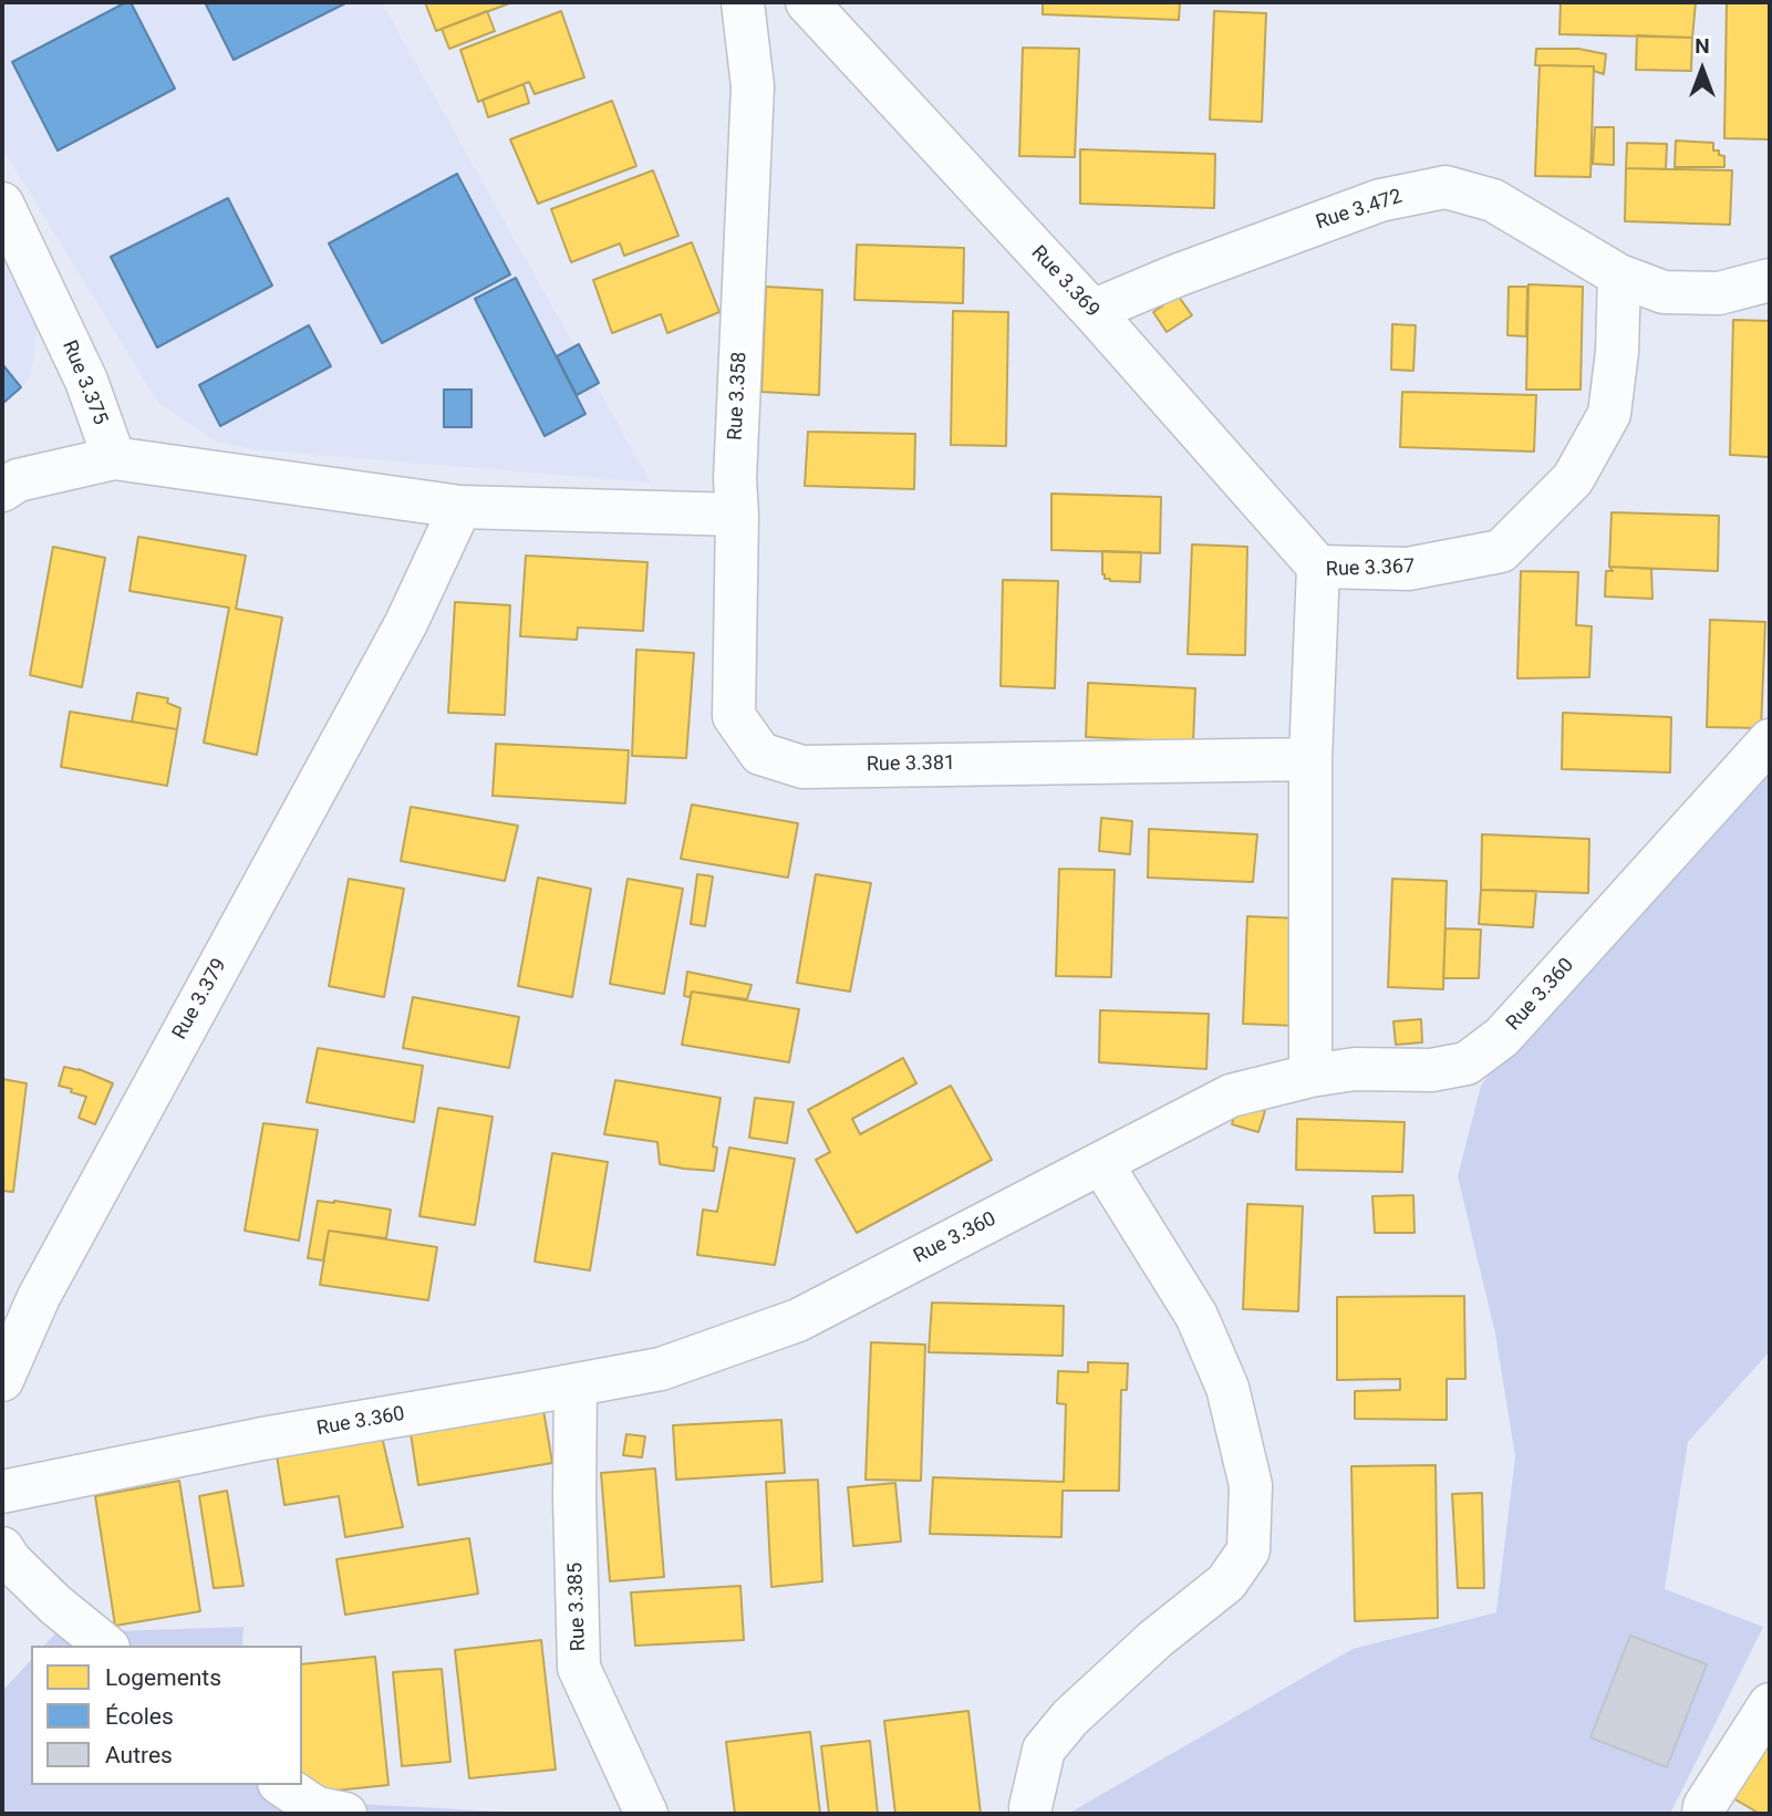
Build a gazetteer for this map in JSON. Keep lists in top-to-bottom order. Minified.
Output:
{"streets":{"street":["Rue 3.472","Rue 3.369","Rue 3.375","Rue 3.358","Rue 3.367","Rue 3.381","Rue 3.360","Rue 3.379","Rue 3.385"]},"crossings":[["Rue 3.472","Rue 3.369"],["Rue 3.472","Rue 3.367"],["Rue 3.369","Rue 3.367"],["Rue 3.358","Rue 3.381"],["Rue 3.367","Rue 3.381"],["Rue 3.367","Rue 3.360"],["Rue 3.360","Rue 3.385"]],"legend":["Logements","Écoles","Autres"],"north":"top"}
